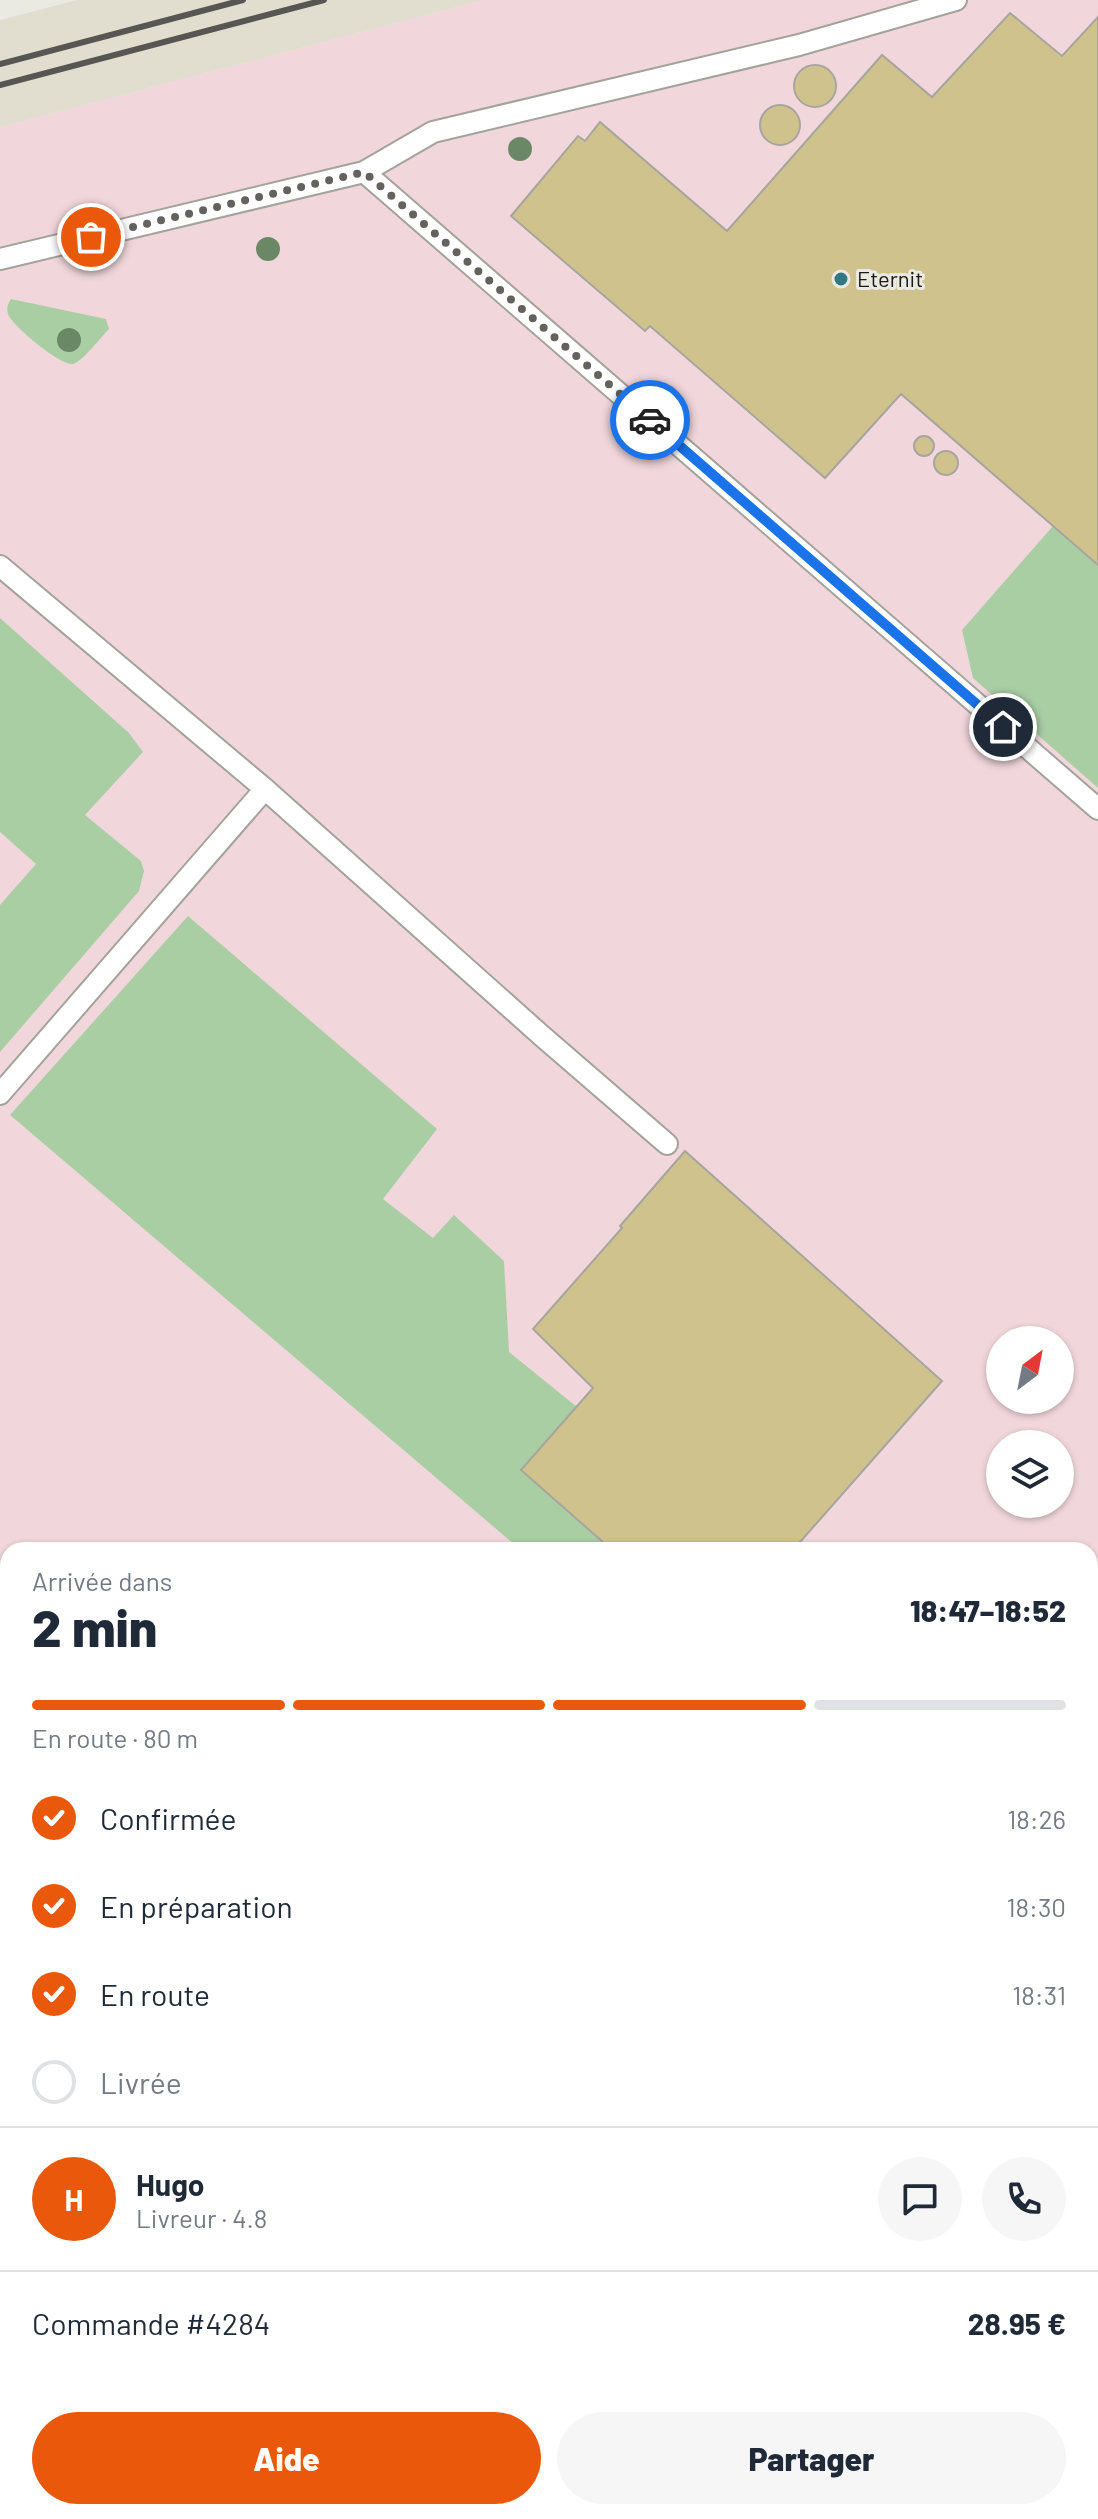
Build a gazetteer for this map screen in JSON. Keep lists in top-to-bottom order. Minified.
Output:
{"places":["Eternit"],"north":"top right","page":{"heading":["2 min","Arrivée dans","18:47–18:52"],"panel":["Hugo","Livreur · 4.8","Commande #4284","28.95 €"],"bar":"En route · 80 m","list":[["Confirmée","18:26"],["En préparation","18:30"],["En route","18:31"],"Livrée"],"round":"H","buttons":["Aide","Partager"]}}
